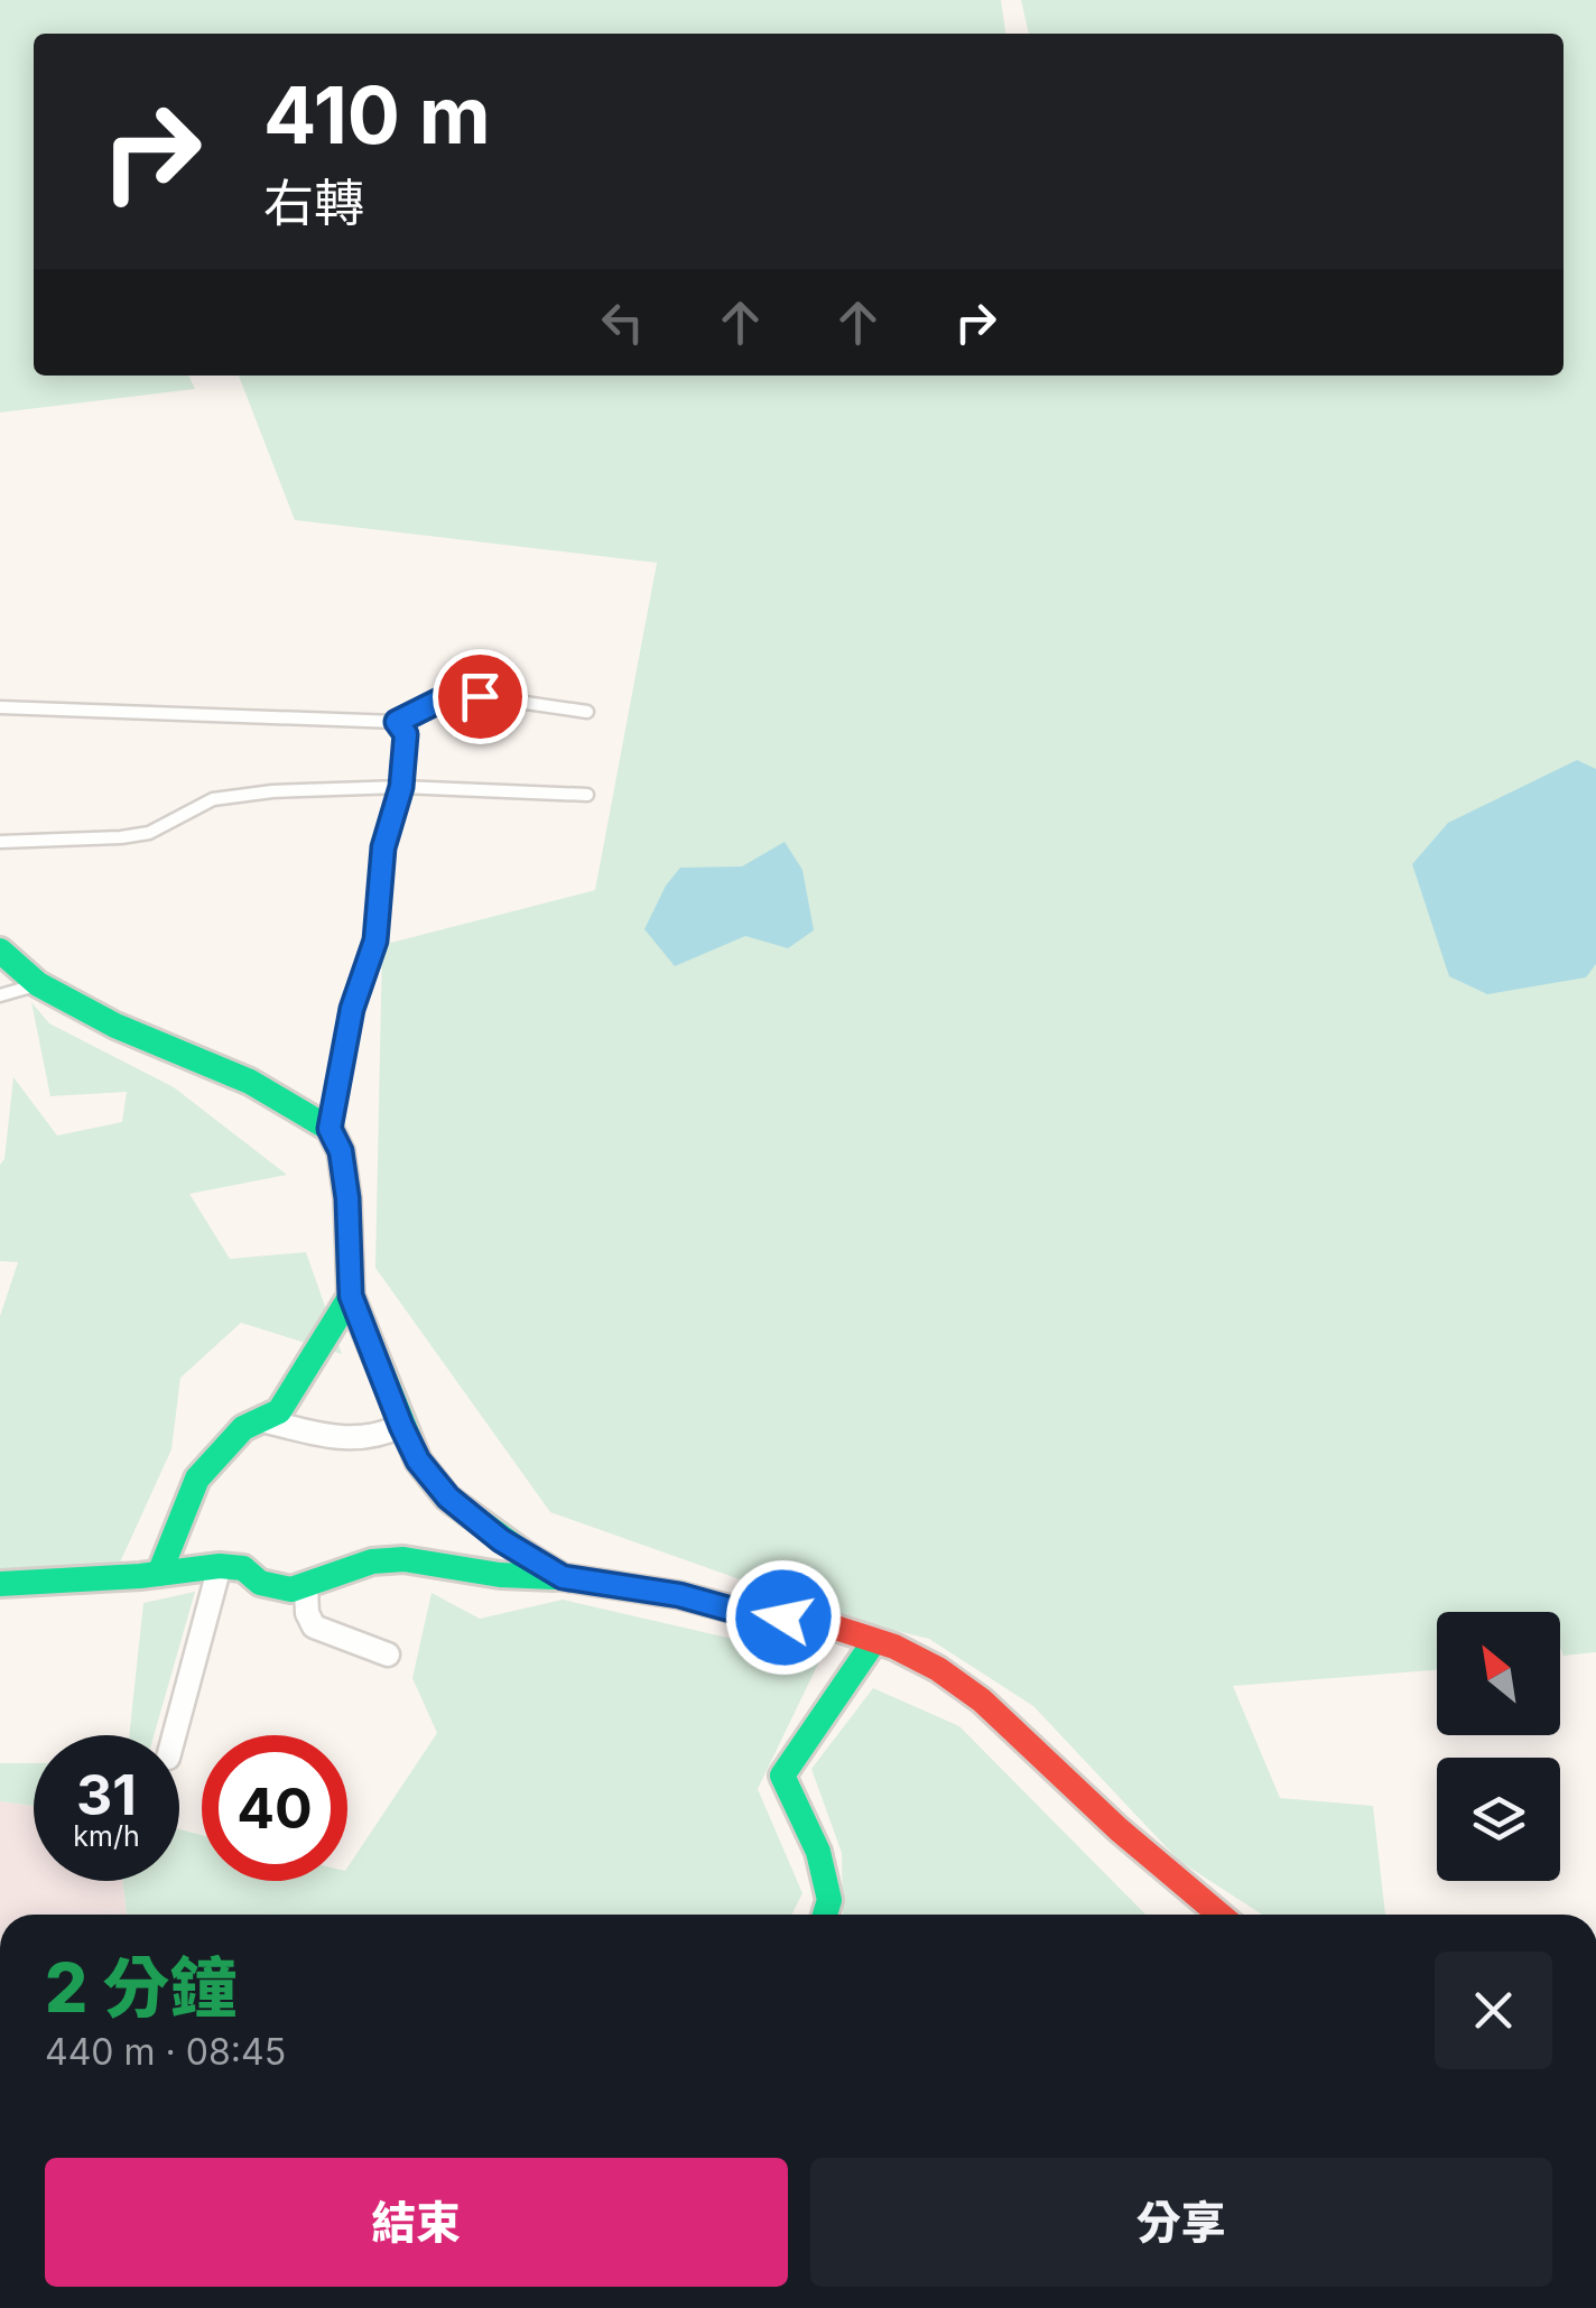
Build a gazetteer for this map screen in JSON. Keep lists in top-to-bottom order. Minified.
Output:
{"north":"top left","page":{"turn":["410 m","右轉"],"speed":"31 km/h","limit":"40","heading":["2 分鐘","440 m · 08:45"],"buttons":["結束","分享"]}}
